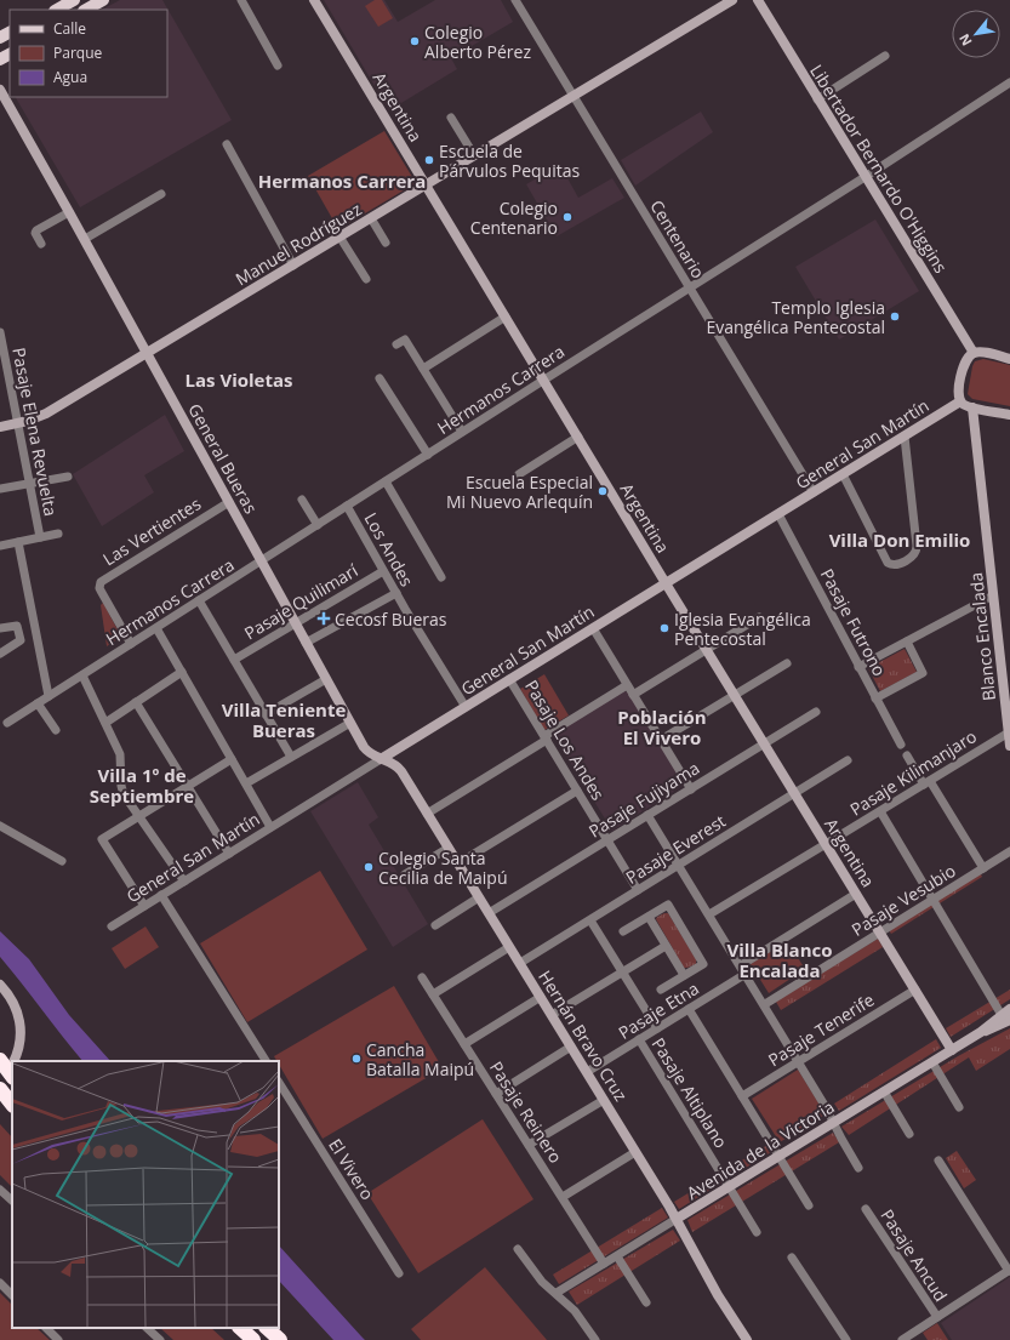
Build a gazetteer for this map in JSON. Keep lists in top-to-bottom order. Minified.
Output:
{"streets":{"main road":["Argentina","Libertador Bernardo O'Higgins","Manuel Rodríguez","General San Martín","General Bueras","Blanco Encalada","Hernán Bravo Cruz","Avenida de la Victoria"],"street":["Centenario","Hermanos Carrera","Pasaje Elena Revuelta","Las Vertientes","Los Andes","Pasaje Quilimarí","Pasaje Futrono","Pasaje Los Andes","Pasaje Kilimanjaro","Pasaje Fujiyama","Pasaje Everest","Pasaje Vesubio","Pasaje Etna","Pasaje Tenerife","Pasaje Altiplano","Pasaje Reinero","El Vivero","Pasaje Ancud"]},"crossings":[["Argentina","Manuel Rodríguez"],["Argentina","Hermanos Carrera"],["Argentina","General San Martín"],["Argentina","Pasaje Kilimanjaro"],["Argentina","Pasaje Fujiyama"],["Argentina","Pasaje Everest"],["Argentina","Pasaje Vesubio"],["Argentina","Pasaje Tenerife"],["Argentina","Avenida de la Victoria"],["Libertador Bernardo O'Higgins","Hermanos Carrera"],["Centenario","Manuel Rodríguez"],["Centenario","Hermanos Carrera"],["Centenario","General San Martín"],["Manuel Rodríguez","Pasaje Elena Revuelta"],["Manuel Rodríguez","General Bueras"],["Hermanos Carrera","General Bueras"],["Hermanos Carrera","Las Vertientes"],["Hermanos Carrera","Los Andes"],["General San Martín","General Bueras"],["General San Martín","Los Andes"],["General San Martín","Pasaje Futrono"],["General San Martín","Pasaje Los Andes"],["General San Martín","Hernán Bravo Cruz"],["General Bueras","Las Vertientes"],["General Bueras","Pasaje Quilimarí"],["General Bueras","Hernán Bravo Cruz"],["Los Andes","Pasaje Quilimarí"],["Blanco Encalada","Pasaje Kilimanjaro"],["Pasaje Los Andes","Pasaje Fujiyama"],["Pasaje Los Andes","Pasaje Everest"],["Pasaje Fujiyama","Hernán Bravo Cruz"],["Pasaje Everest","Hernán Bravo Cruz"],["Pasaje Everest","Pasaje Altiplano"],["Pasaje Etna","Hernán Bravo Cruz"],["Pasaje Etna","Pasaje Altiplano"],["Hernán Bravo Cruz","Avenida de la Victoria"],["Pasaje Altiplano","Avenida de la Victoria"],["Pasaje Reinero","Avenida de la Victoria"]],"districts":["Hermanos Carrera","Las Violetas","Villa Don Emilio","Villa Teniente Bueras","Población El Vivero","Villa 1º de Septiembre","Villa Blanco Encalada"],"places":{"other":["Colegio Alberto Pérez","Escuela de Párvulos Pequitas","Colegio Centenario","Templo Iglesia Evangélica Pentecostal","Escuela Especial Mi Nuevo Arlequín","Iglesia Evangélica Pentecostal","Colegio Santa Cecilia de Maipú","Cancha Batalla Maipú"],"health":["Cecosf Bueras"]},"legend":["Calle","Parque","Agua"],"north":"bottom left"}
